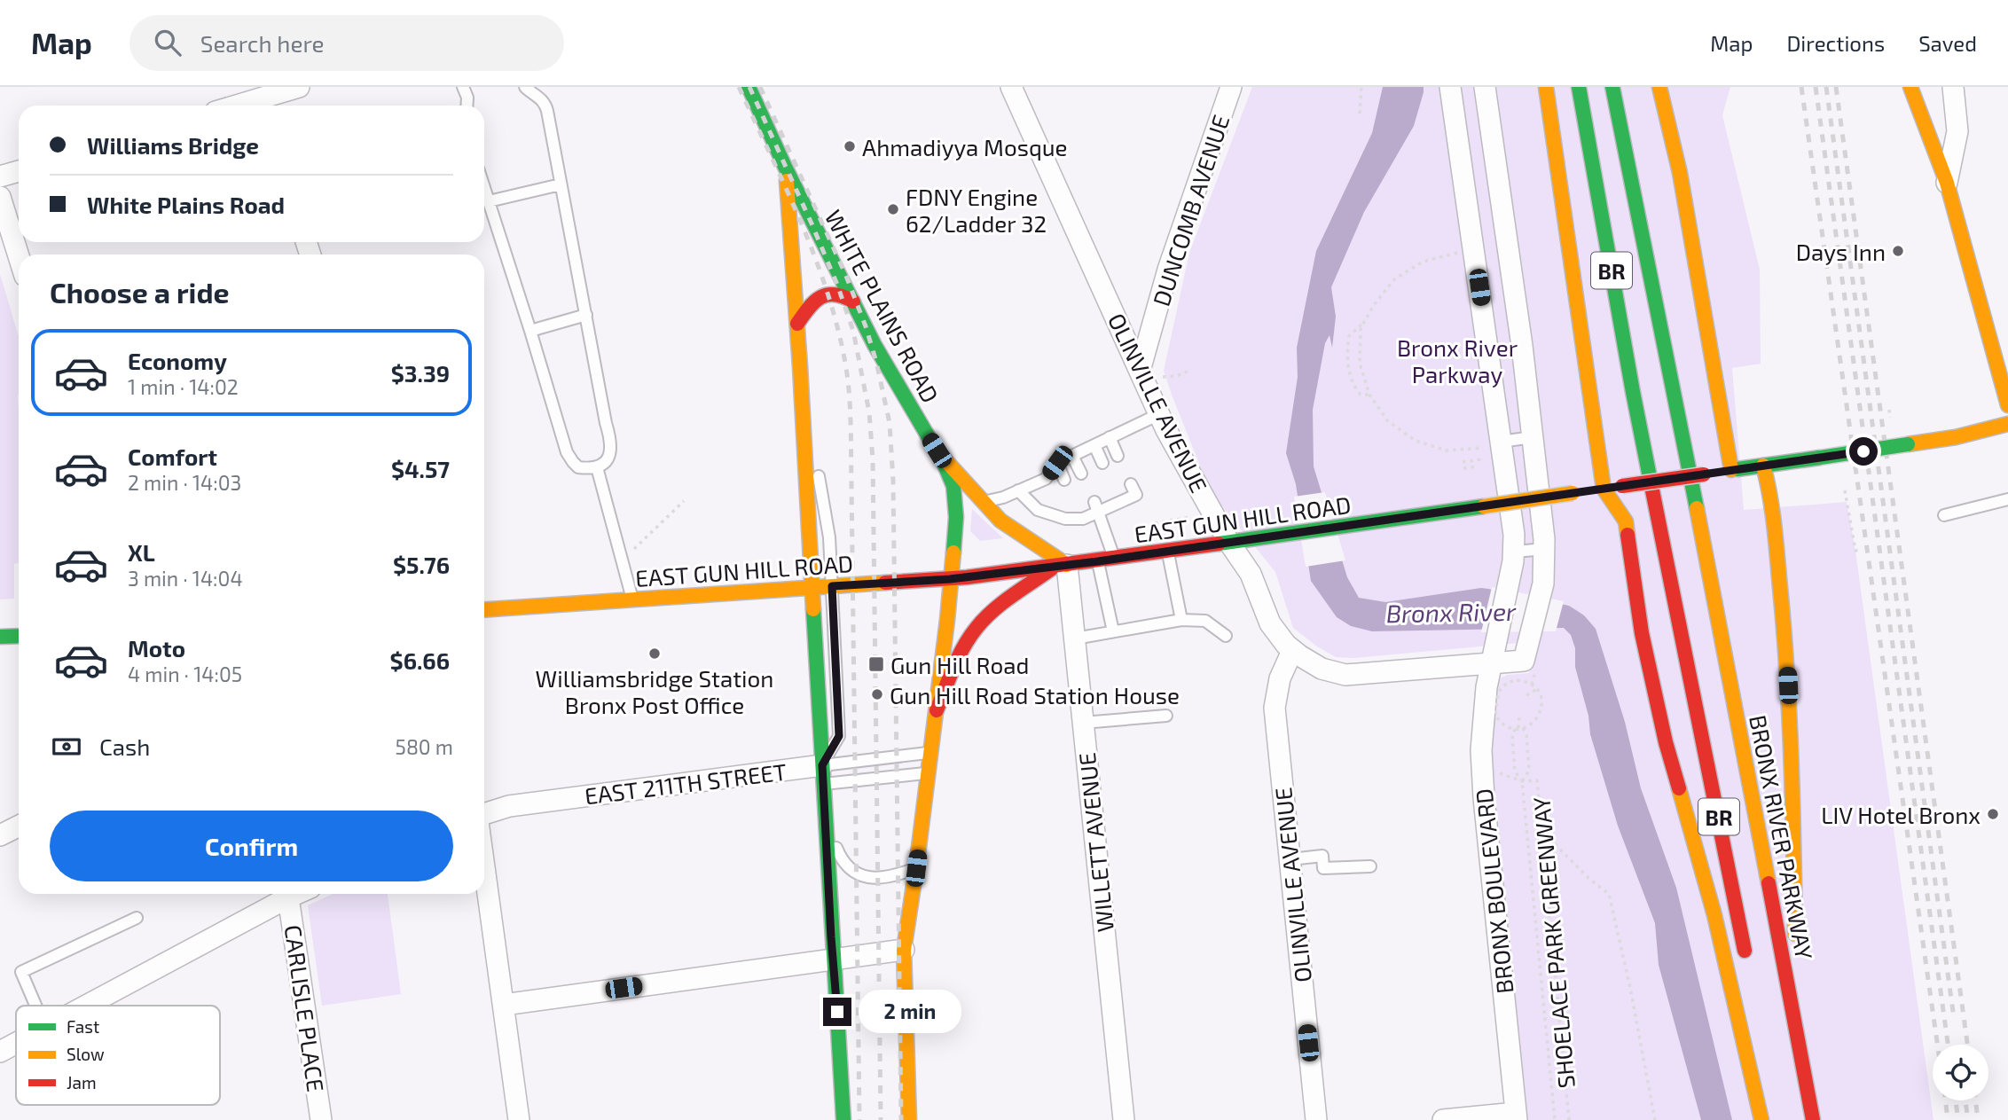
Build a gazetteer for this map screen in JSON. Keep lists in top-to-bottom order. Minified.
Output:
{"streets":{"main road":["BR","WHITE PLAINS ROAD","EAST GUN HILL ROAD","BRONX RIVER PARKWAY"],"street":["DUNCOMB AVENUE","OLINVILLE AVENUE","EAST 211TH STREET","WILLETT AVENUE","BRONX BOULEVARD","CARLISLE PLACE"],"path":["SHOELACE PARK GREENWAY"]},"crossings":[["DUNCOMB AVENUE","OLINVILLE AVENUE"],["WHITE PLAINS ROAD","EAST GUN HILL ROAD"],["WHITE PLAINS ROAD","EAST 211TH STREET"],["OLINVILLE AVENUE","EAST GUN HILL ROAD"],["EAST GUN HILL ROAD","WILLETT AVENUE"]],"water":["Bronx River"],"parks":["Bronx River Parkway"],"places":{"other":["Ahmadiyya Mosque","FDNY Engine 62/Ladder 32","Days Inn","Williamsbridge Station Bronx Post Office","Gun Hill Road Station House","LIV Hotel Bronx"],"transit":["Gun Hill Road"]},"legend":["Fast","Slow","Jam"],"page":{"header":"Map","search":"Search here","nav":["Map","Directions","Saved"],"banner":["Williams Bridge","White Plains Road"],"heading":"Choose a ride","list":[{"name":"Economy","note":"1 min · 14:02","value":"$3.39"},{"name":"Comfort","note":"2 min · 14:03","value":"$4.57"},{"name":"XL","note":"3 min · 14:04","value":"$5.76"},{"name":"Moto","note":"4 min · 14:05","value":"$6.66"}],"pay":["Cash","580 m"],"buttons":"Confirm","bubble":"2 min"}}
